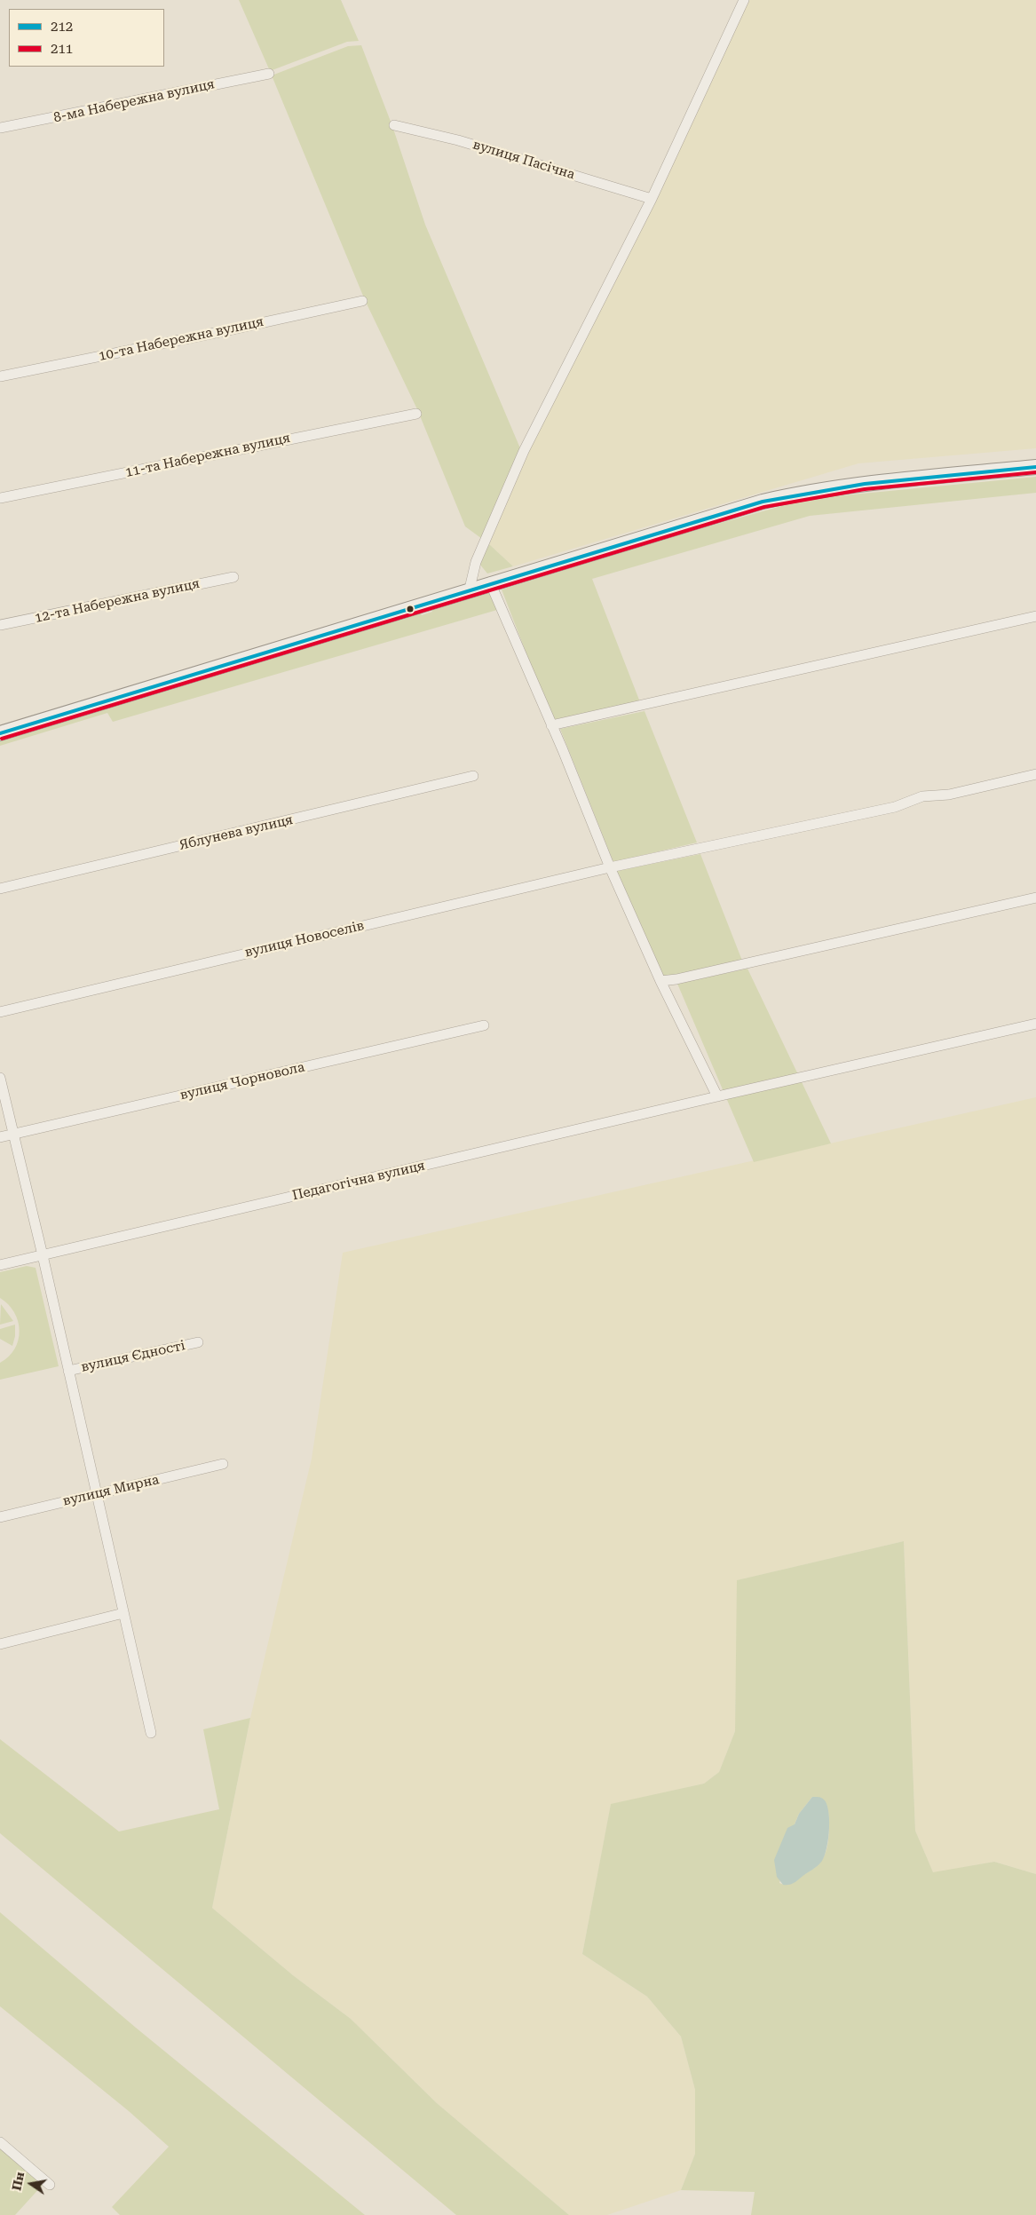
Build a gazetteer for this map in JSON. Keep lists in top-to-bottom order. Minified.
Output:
{"streets":{"street":["8-ма Набережна вулиця","вулиця Пасічна","10-та Набережна вулиця","11-та Набережна вулиця","12-та Набережна вулиця","Яблунева вулиця","вулиця Новоселів","вулиця Чорновола","Педагогічна вулиця","вулиця Єдності","вулиця Мирна"]},"lines":["transit line 212","transit line 211"],"legend":["212","211"],"north":"left"}
